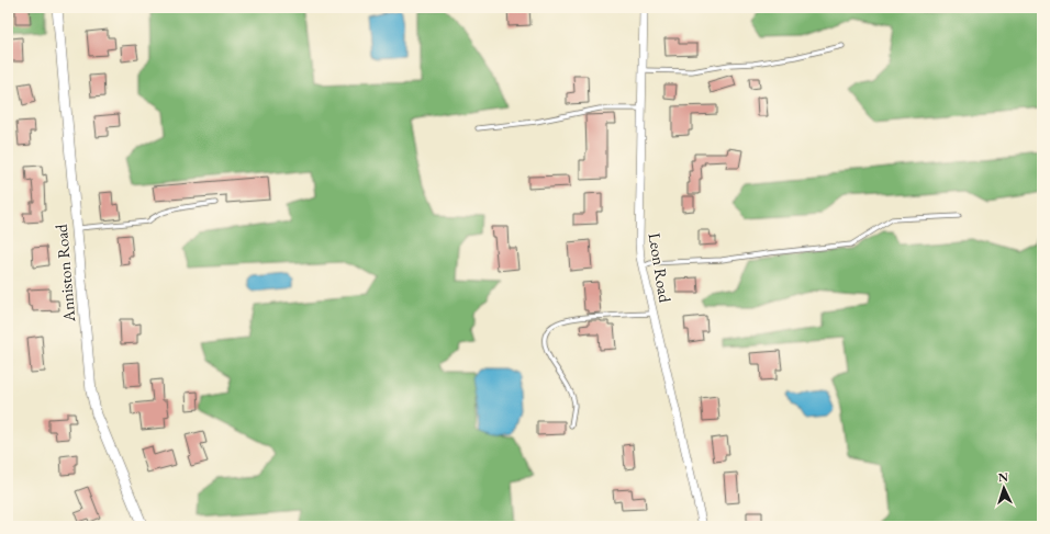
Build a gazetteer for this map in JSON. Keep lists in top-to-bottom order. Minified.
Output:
{"streets":{"street":["Leon Road","Anniston Road"]},"north":"top"}
